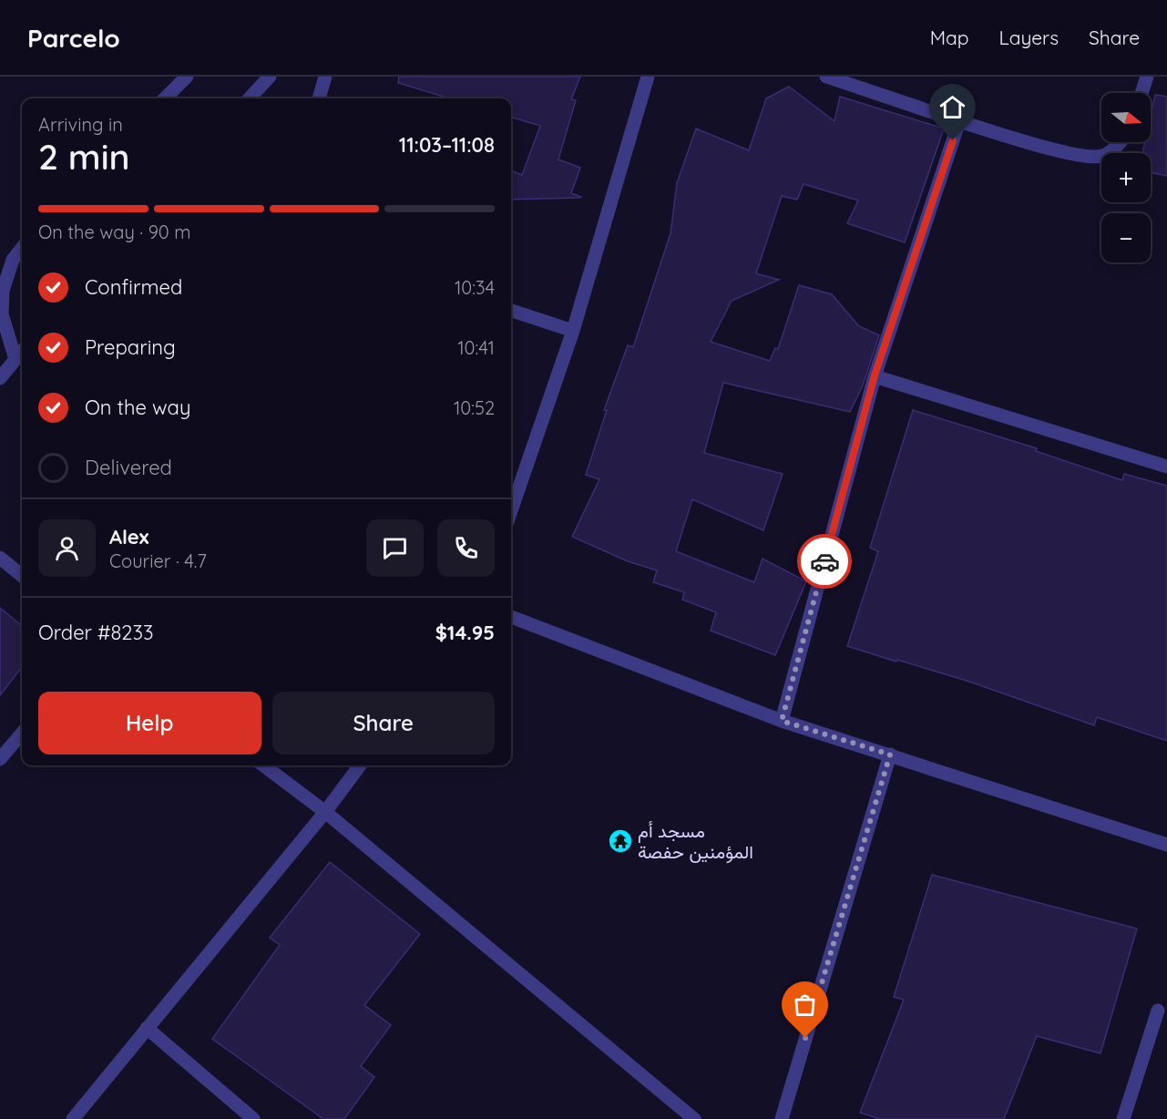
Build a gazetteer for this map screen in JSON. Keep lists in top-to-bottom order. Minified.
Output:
{"places":{"temple":["مسجد أم المؤمنين حفصة"]},"north":"right","page":{"header":"Parcelo","nav":["Map","Layers","Share"],"map_buttons":["+","−"],"heading":["2 min","Arriving in","11:03–11:08"],"panel":["Alex","Courier · 4.7","Order #8233","$14.95"],"bar":"On the way · 90 m","list":[["Confirmed","10:34"],["Preparing","10:41"],["On the way","10:52"],"Delivered"],"buttons":["Help","Share"]}}
